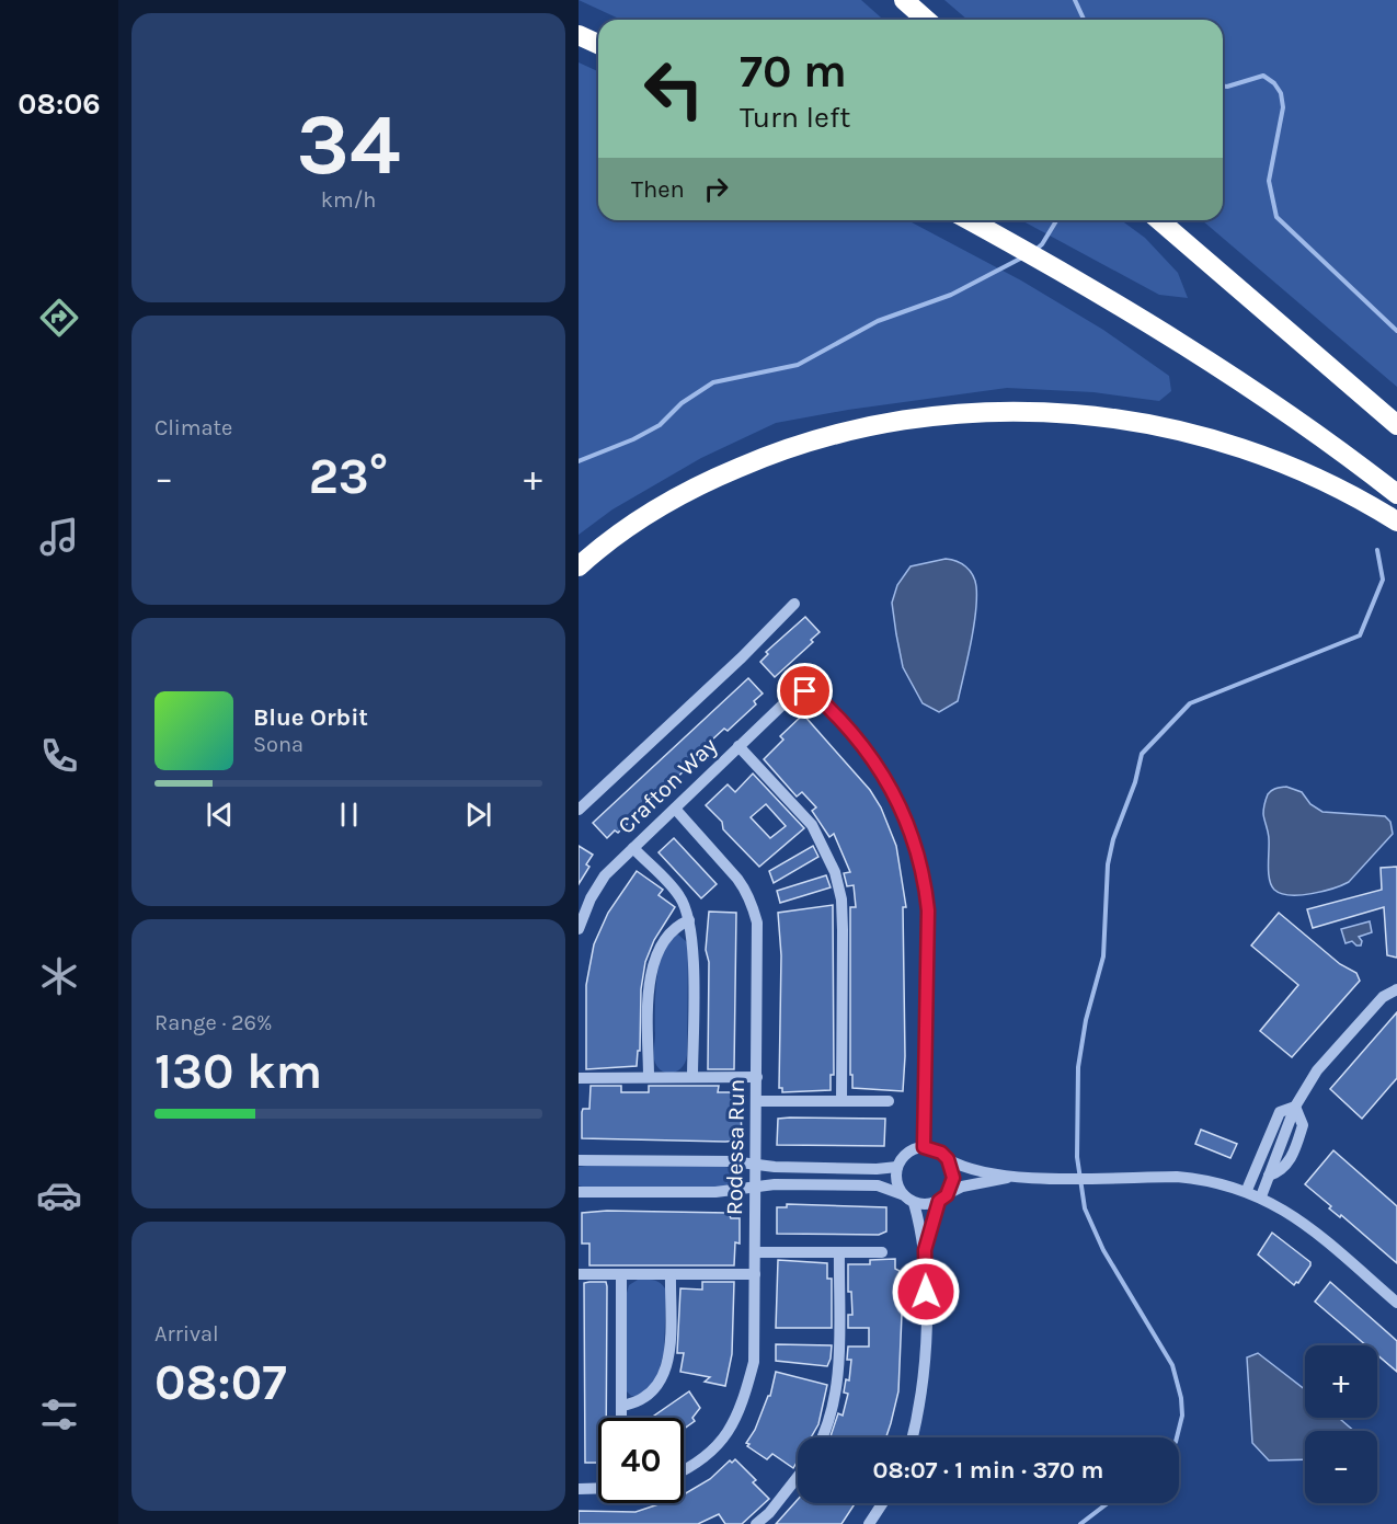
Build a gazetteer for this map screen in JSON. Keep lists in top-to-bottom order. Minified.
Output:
{"streets":{"street":["Crafton Way","Rodessa Run"]},"crossings":[["Crafton Way","Rodessa Run"]],"page":{"tabs":"08:06","tile":[["34","km/h"],"Climate",["Range · 26%","130 km"],["Arrival","08:07"]],"turn":["70 m","Turn left"],"then":"Then","heat":["−","23°","+"],"song":["Blue Orbit","Sona"],"map_buttons":["+","−"],"limit":"40","trip":"08:07 · 1 min · 370 m"}}
